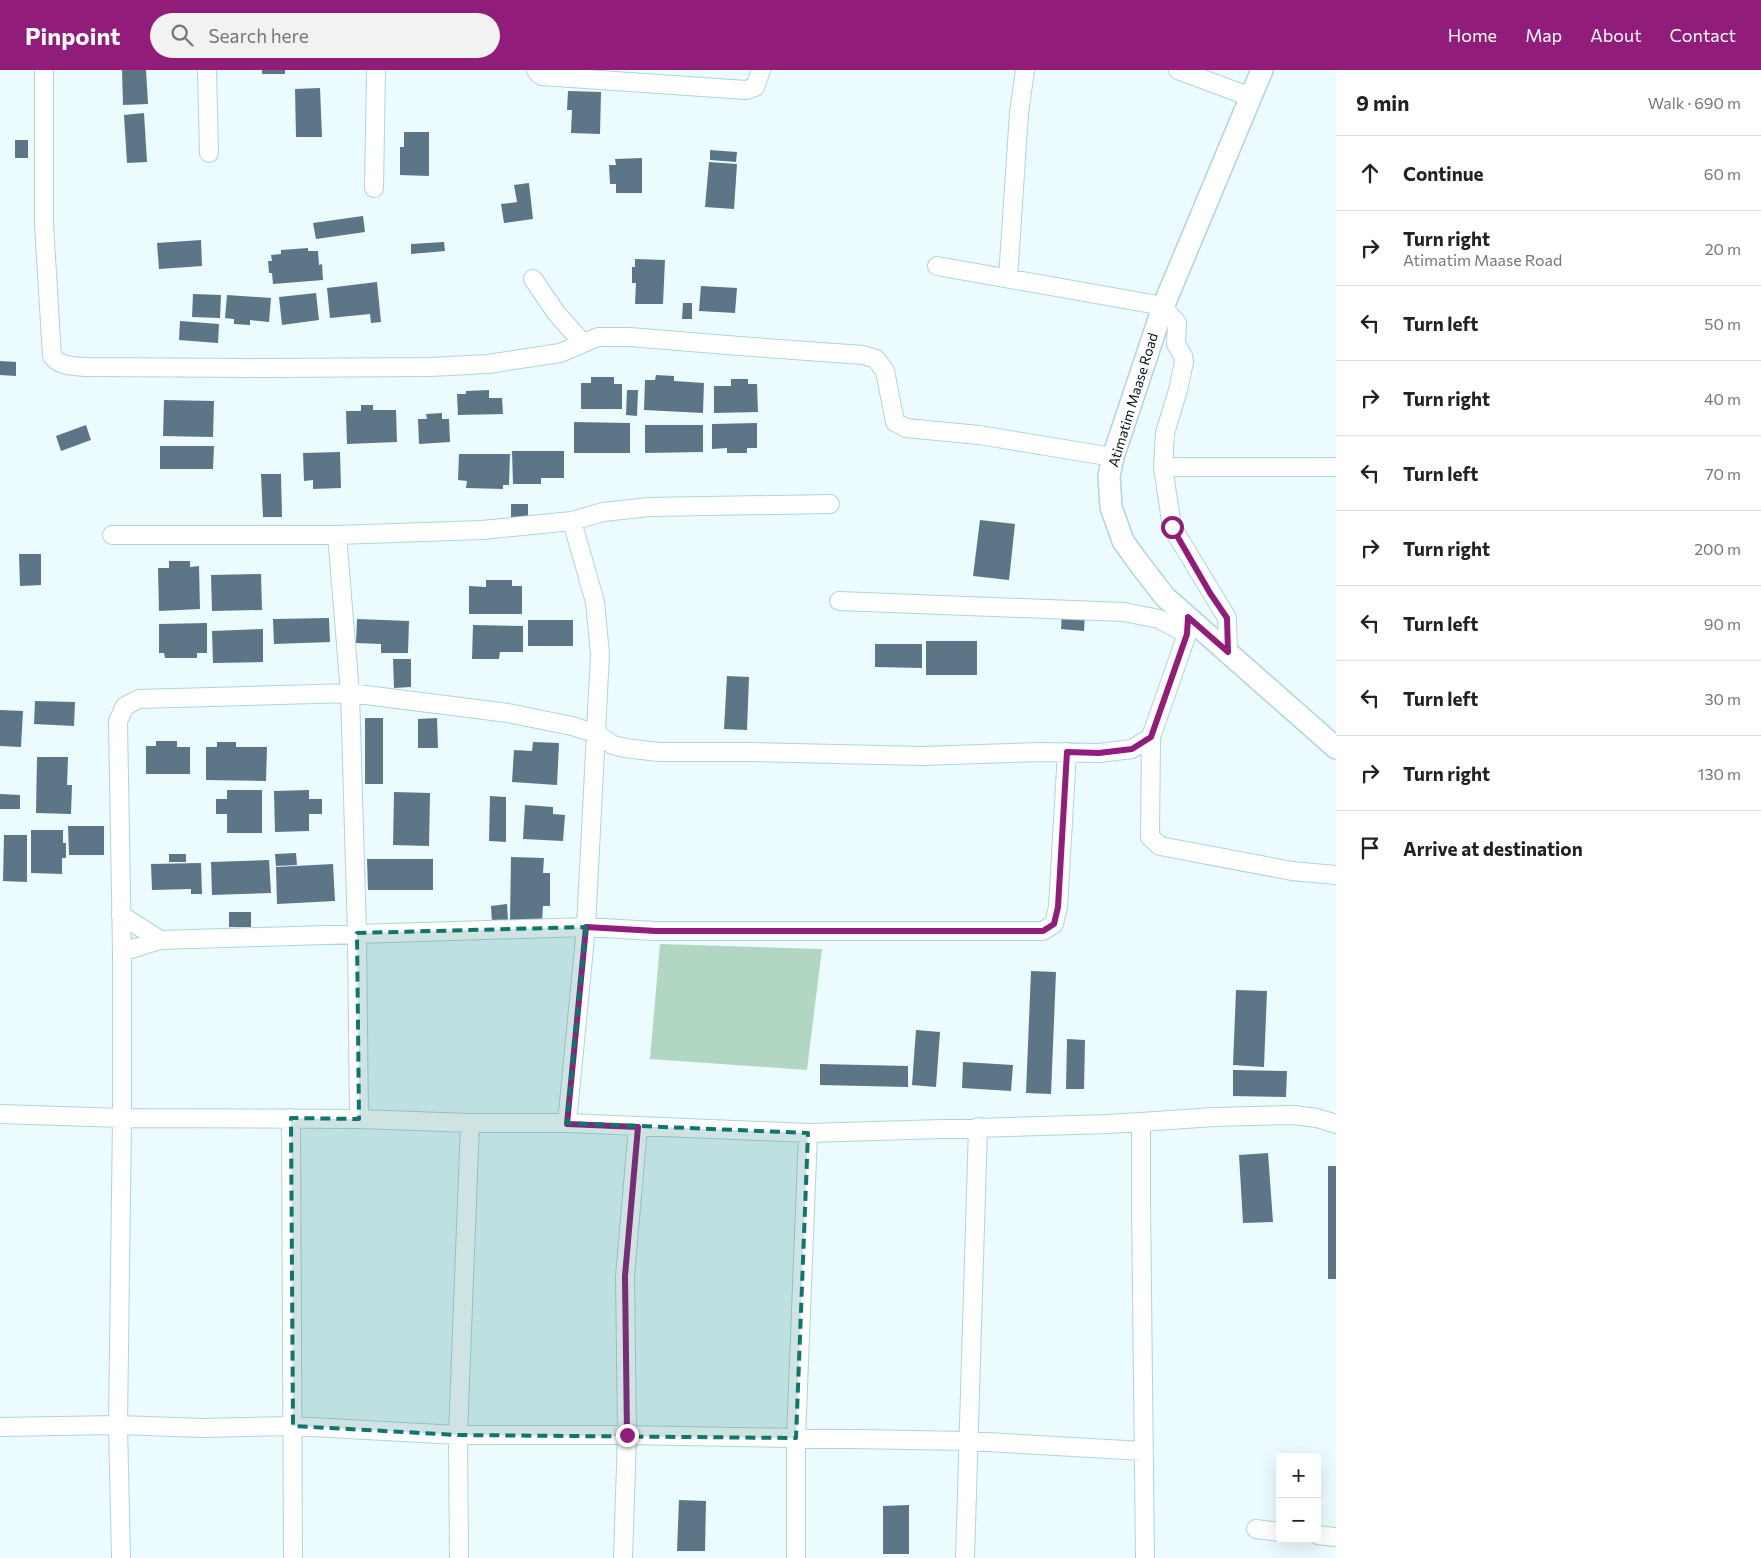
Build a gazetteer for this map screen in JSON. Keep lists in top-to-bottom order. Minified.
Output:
{"streets":{"main road":["Atimatim Maase Road"]},"page":{"header":"Pinpoint","search":"Search here","nav":["Home","Map","About","Contact"],"heading":["9 min","Walk · 690 m"],"list":[["Continue","60 m"],["Turn right","Atimatim Maase Road","20 m"],["Turn left","50 m"],["Turn right","40 m"],["Turn left","70 m"],["Turn right","200 m"],["Turn left","90 m"],["Turn left","30 m"],["Turn right","130 m"],"Arrive at destination"],"map_buttons":["+","−"]}}
